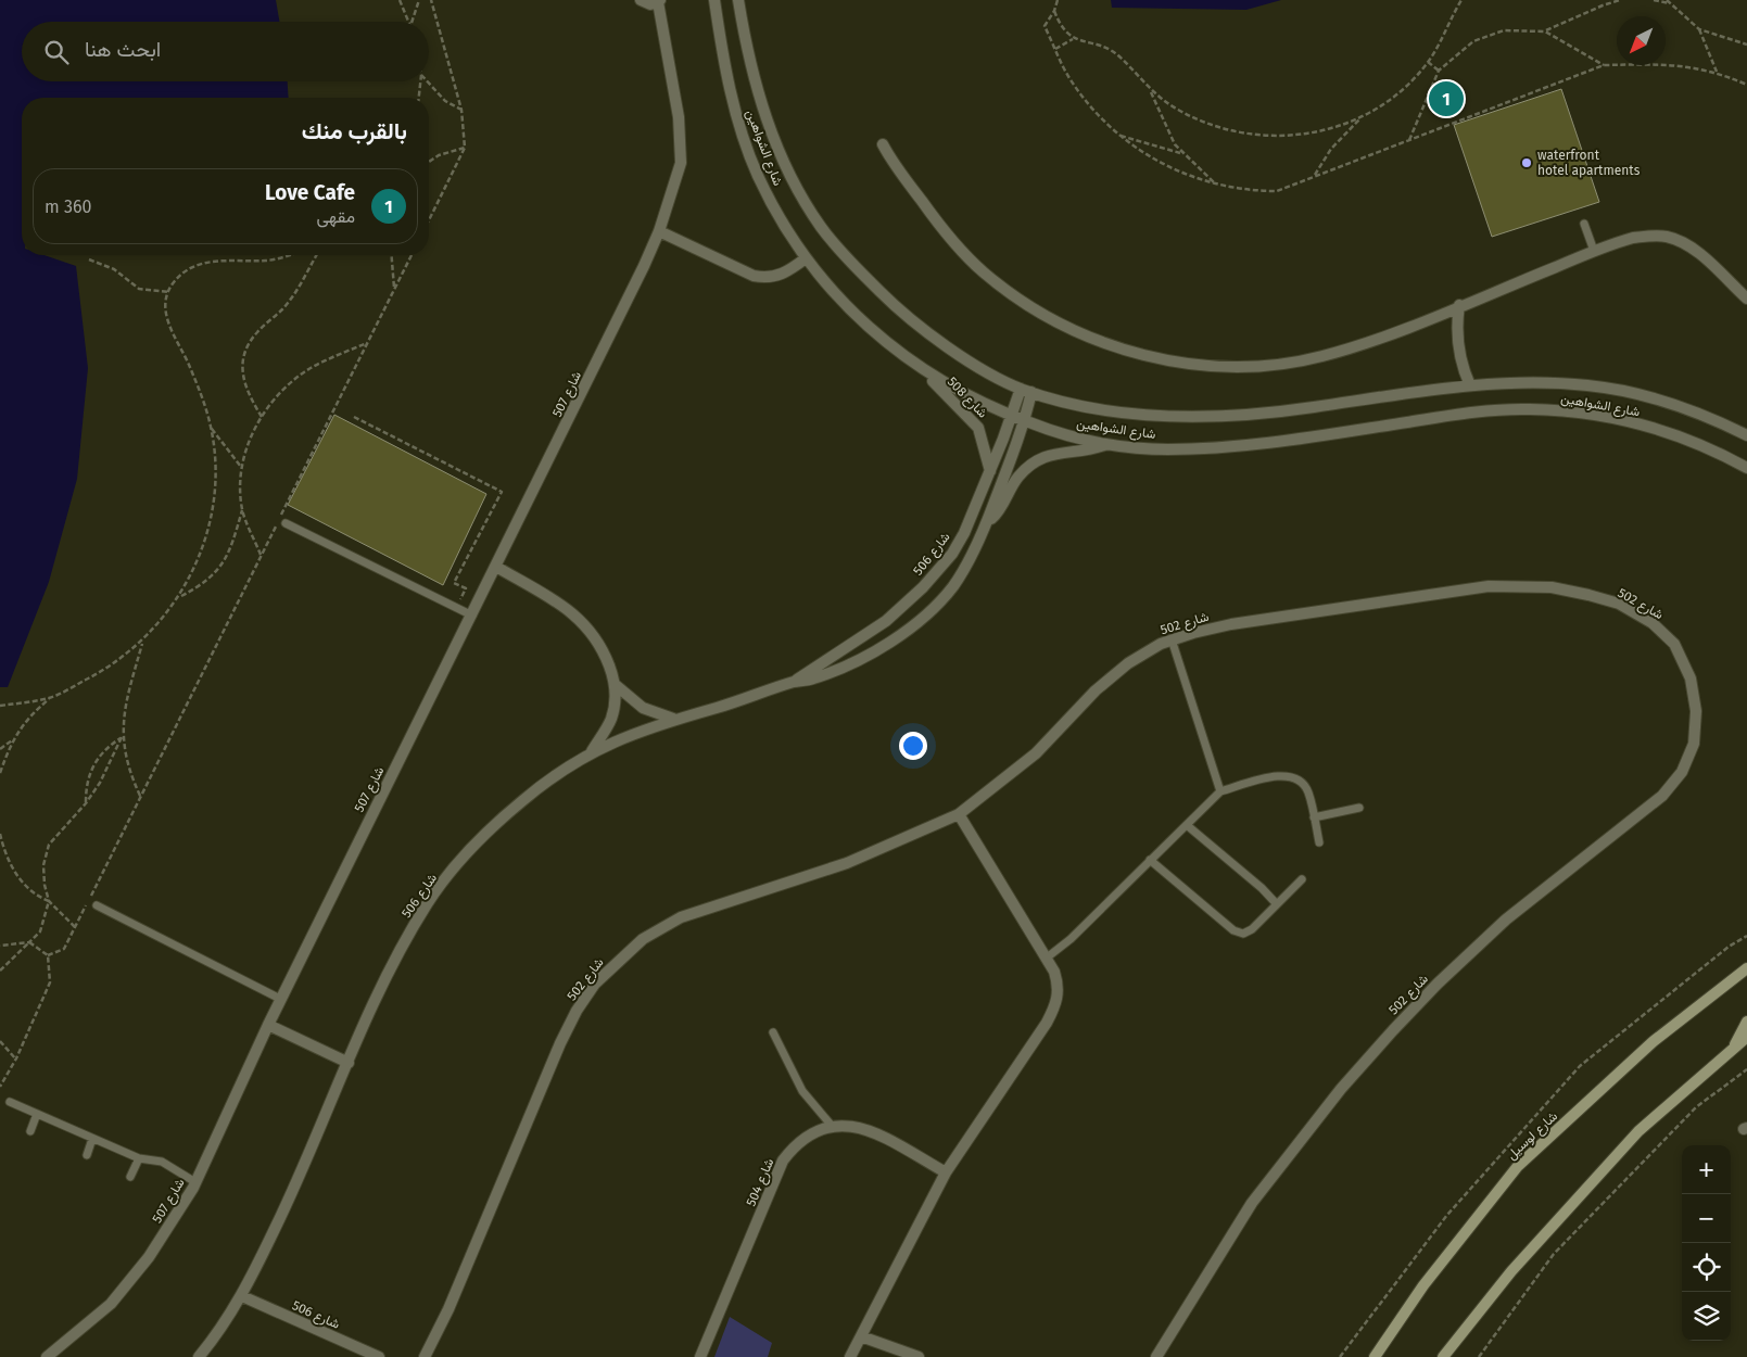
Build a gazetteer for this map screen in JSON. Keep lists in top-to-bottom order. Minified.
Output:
{"streets":{"street":["شارع الشواهين","شارع 507","شارع 508","شارع 506","شارع 502","شارع لوسيل","شارع 504"]},"crossings":[["شارع الشواهين","شارع 508"],["شارع الشواهين","شارع 506"],["شارع 508","شارع 506"]],"places":["waterfront hotel apartments"],"north":"bottom left","page":{"search":"ابحث هنا","pins":"1","heading":"بالقرب منك","list":[{"mark":"1","name":"Love Cafe","note":"مقهى","value":"360 m"}],"map_buttons":["+","−"]}}
